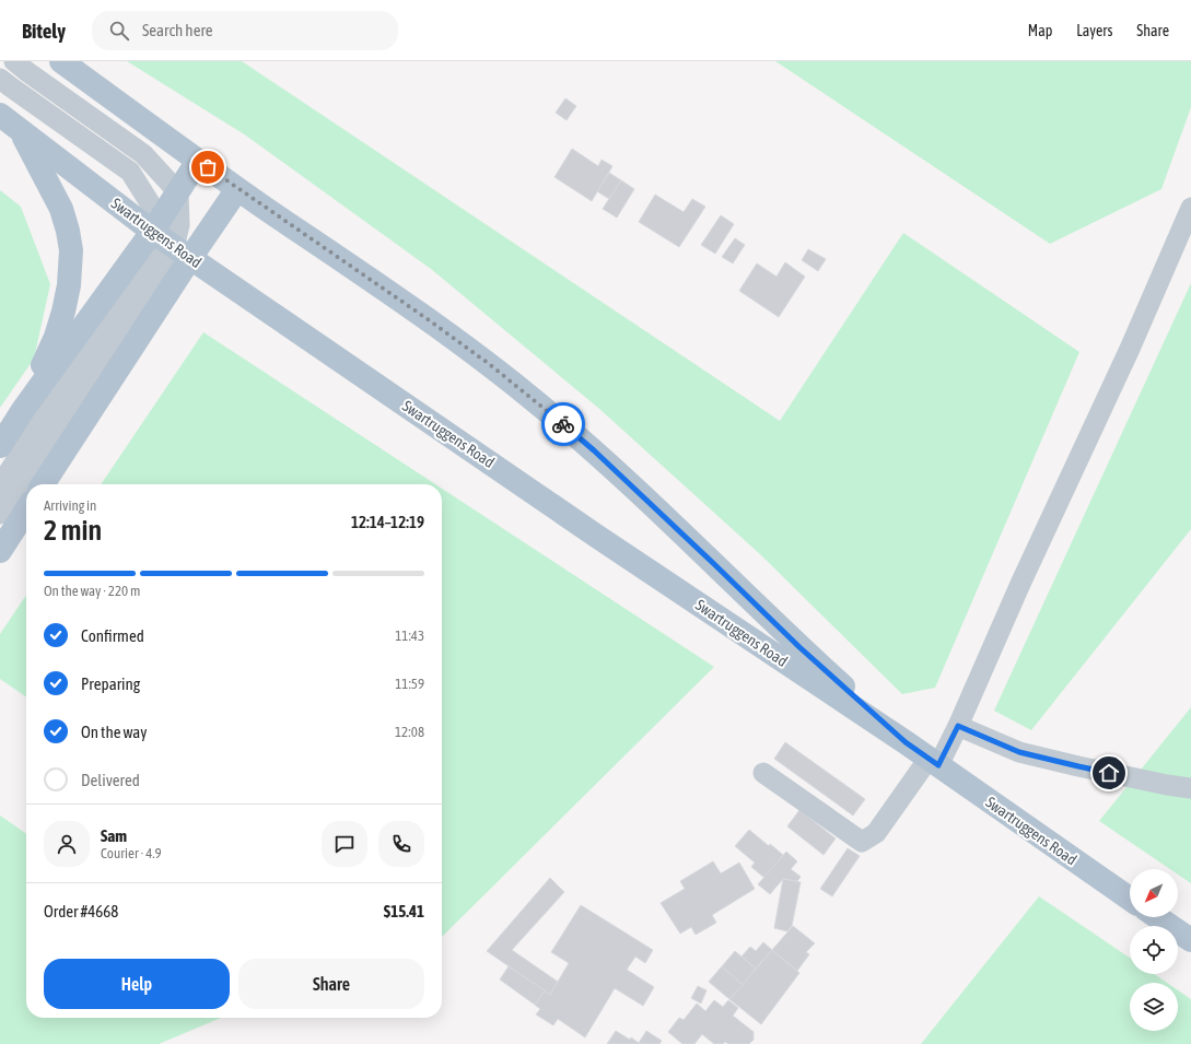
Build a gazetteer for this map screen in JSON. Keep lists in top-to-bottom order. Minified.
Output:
{"streets":{"main road":["Swartruggens Road"]},"north":"bottom left","page":{"header":"Bitely","search":"Search here","nav":["Map","Layers","Share"],"heading":["2 min","Arriving in","12:14–12:19"],"panel":["Sam","Courier · 4.9","Order #4668","$15.41"],"bar":"On the way · 220 m","list":[["Confirmed","11:43"],["Preparing","11:59"],["On the way","12:08"],"Delivered"],"buttons":["Help","Share"]}}
